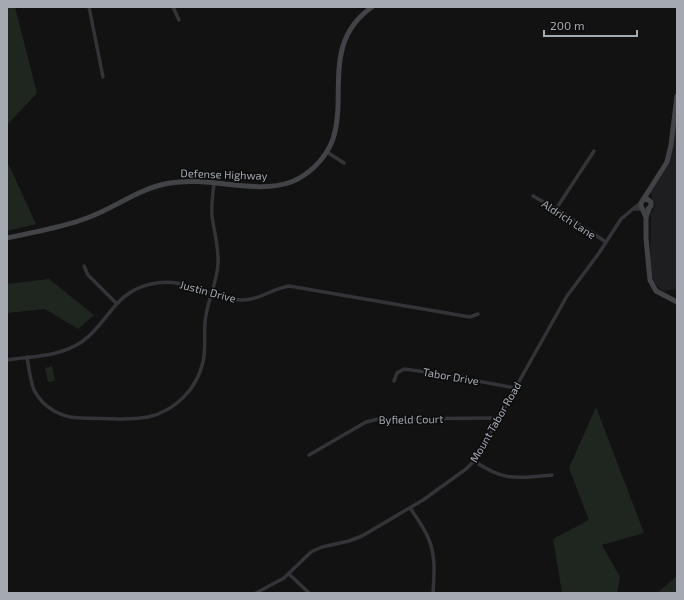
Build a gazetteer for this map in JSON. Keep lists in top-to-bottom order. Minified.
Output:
{"streets":{"main road":["Defense Highway"],"street":["Aldrich Lane","Justin Drive","Tabor Drive","Byfield Court","Mount Tabor Road"]},"crossings":[["Aldrich Lane","Mount Tabor Road"],["Tabor Drive","Mount Tabor Road"],["Byfield Court","Mount Tabor Road"]],"scale_bar":"200 m"}
